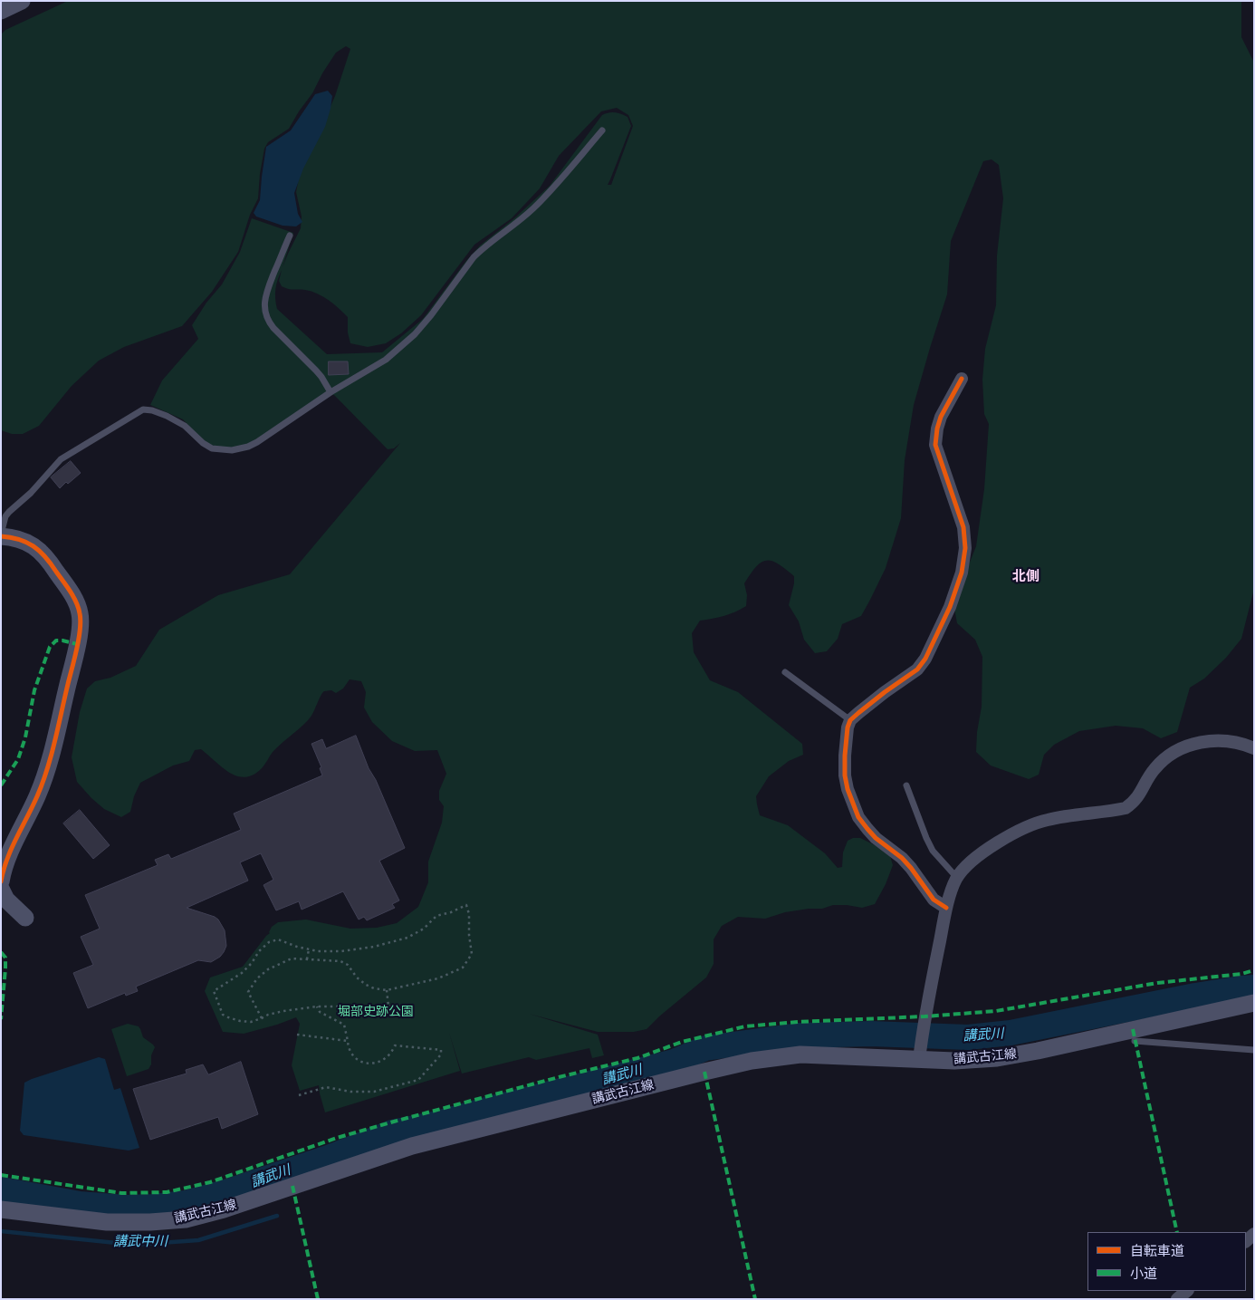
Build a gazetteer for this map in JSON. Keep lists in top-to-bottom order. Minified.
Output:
{"streets":{"main road":["講武古江線"]},"districts":["北側"],"water":["講武川","講武中川"],"parks":["堀部史跡公園"],"legend":["自転車道","小道"]}
